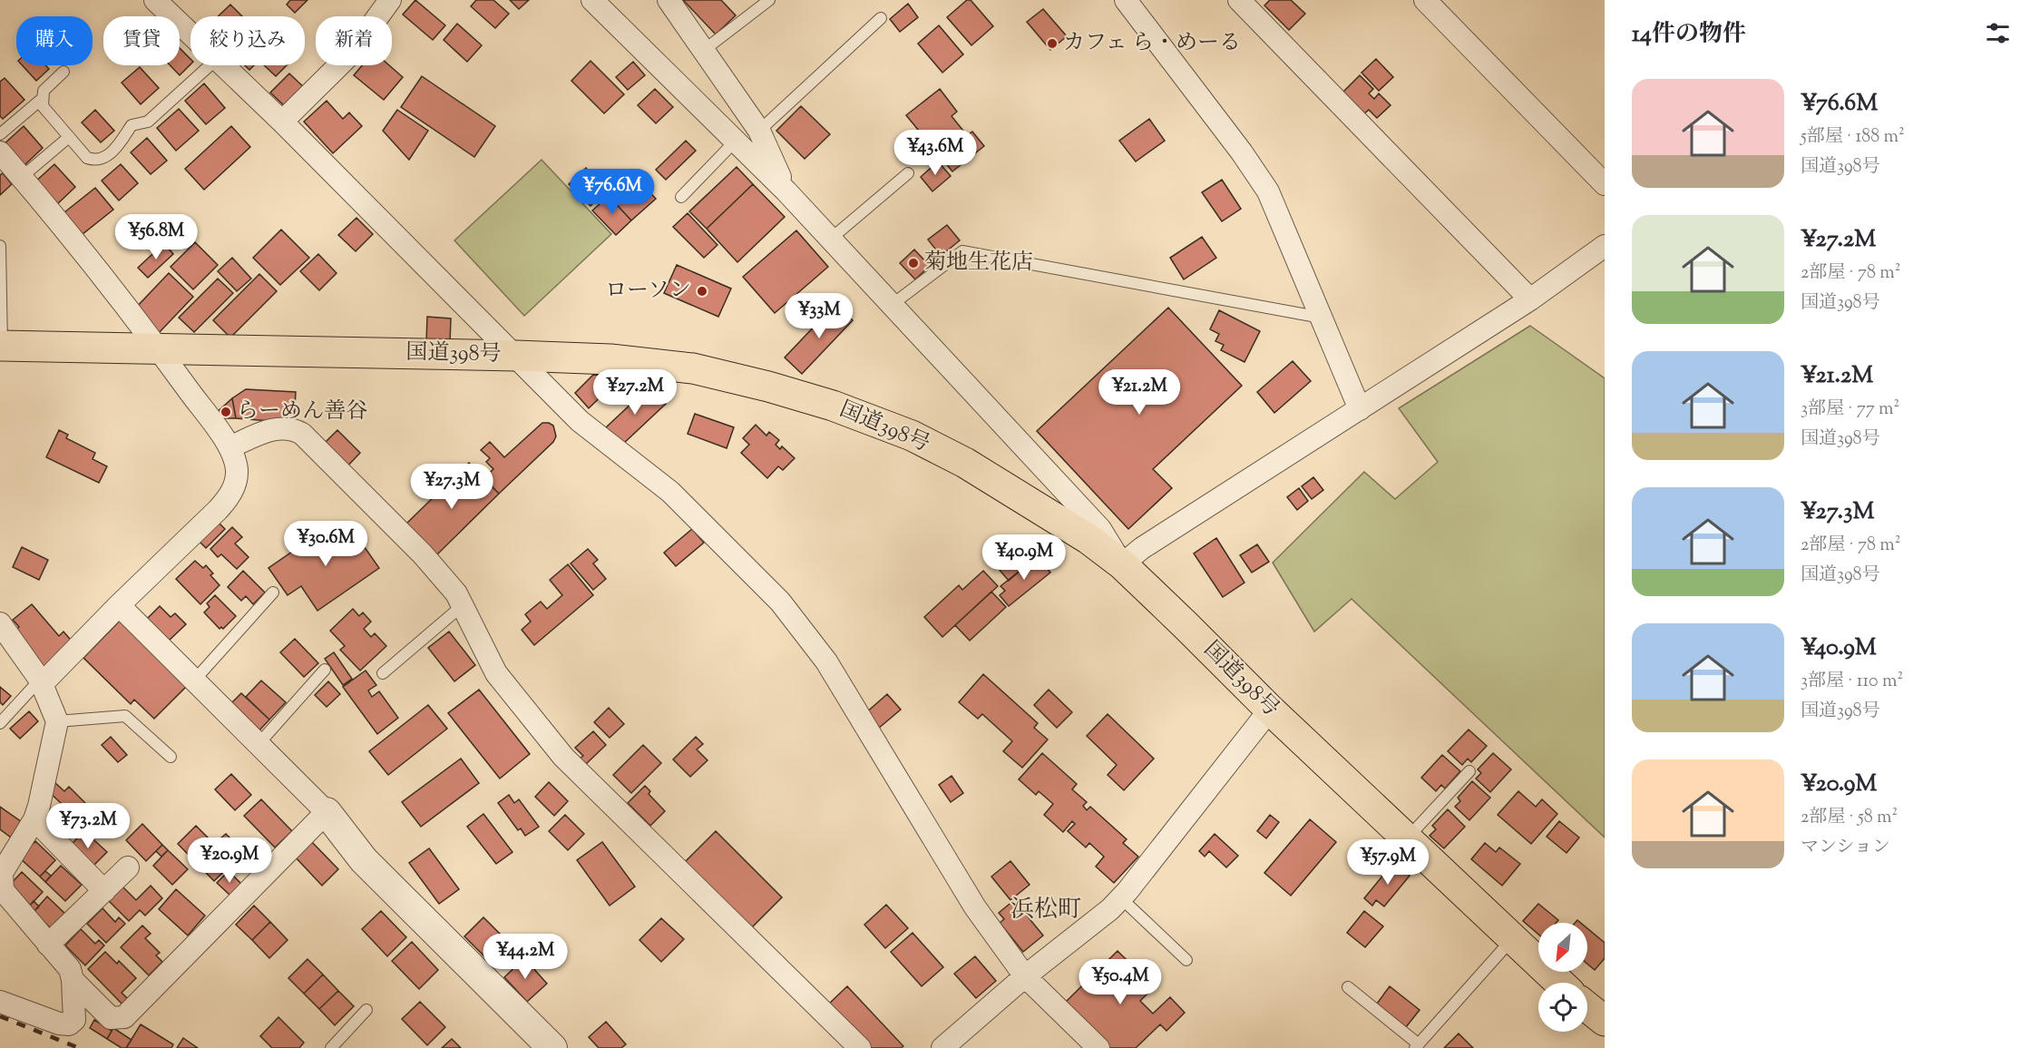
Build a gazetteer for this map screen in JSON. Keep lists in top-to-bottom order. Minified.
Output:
{"streets":{"highway":["国道398号"]},"districts":["浜松町"],"places":["カフェ ら・めーる","菊地生花店","ローソン","らーめん善谷"],"north":"bottom left","page":{"heading":"14件の物件","chip":["購入","賃貸","絞り込み","新着"],"list":[{"name":"¥76.6M","note":"5部屋 · 188 m² · 国道398号"},{"name":"¥27.2M","note":"2部屋 · 78 m² · 国道398号"},{"name":"¥21.2M","note":"3部屋 · 77 m² · 国道398号"},{"name":"¥27.3M","note":"2部屋 · 78 m² · 国道398号"},{"name":"¥40.9M","note":"3部屋 · 110 m² · 国道398号"},{"name":"¥20.9M","note":"2部屋 · 58 m² · マンション"}],"price":["¥43.6M","¥76.6M","¥56.8M","¥33M","¥27.2M","¥21.2M","¥27.3M","¥30.6M","¥40.9M","¥73.2M","¥20.9M","¥57.9M","¥44.2M","¥50.4M"]}}
